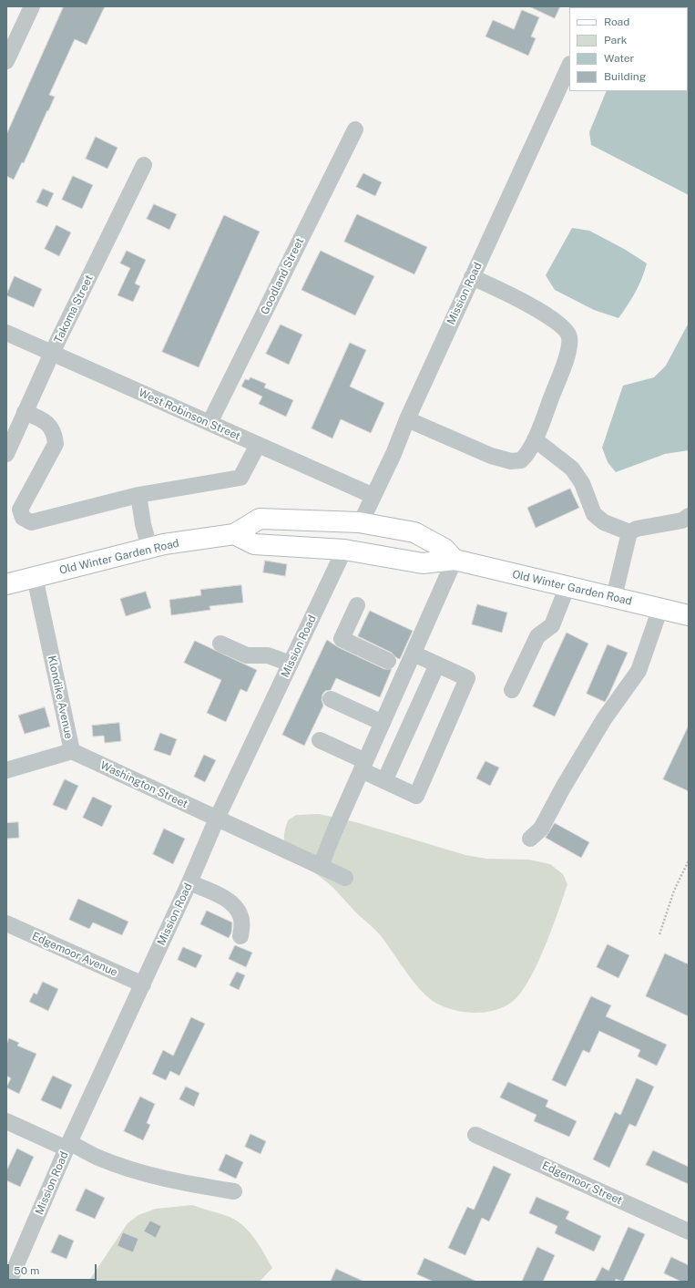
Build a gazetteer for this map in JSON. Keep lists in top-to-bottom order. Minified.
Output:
{"streets":{"main road":["Old Winter Garden Road"],"street":["Goodland Street","Mission Road","Takoma Street","West Robinson Street","Klondike Avenue","Washington Street","Edgemoor Avenue","Edgemoor Street"]},"crossings":[["Goodland Street","West Robinson Street"],["Mission Road","West Robinson Street"],["Mission Road","Old Winter Garden Road"],["Mission Road","Washington Street"],["Mission Road","Edgemoor Avenue"],["Takoma Street","West Robinson Street"],["Old Winter Garden Road","Klondike Avenue"],["Klondike Avenue","Washington Street"]],"legend":["Road","Park","Water","Building"],"scale_bar":"50 m"}
